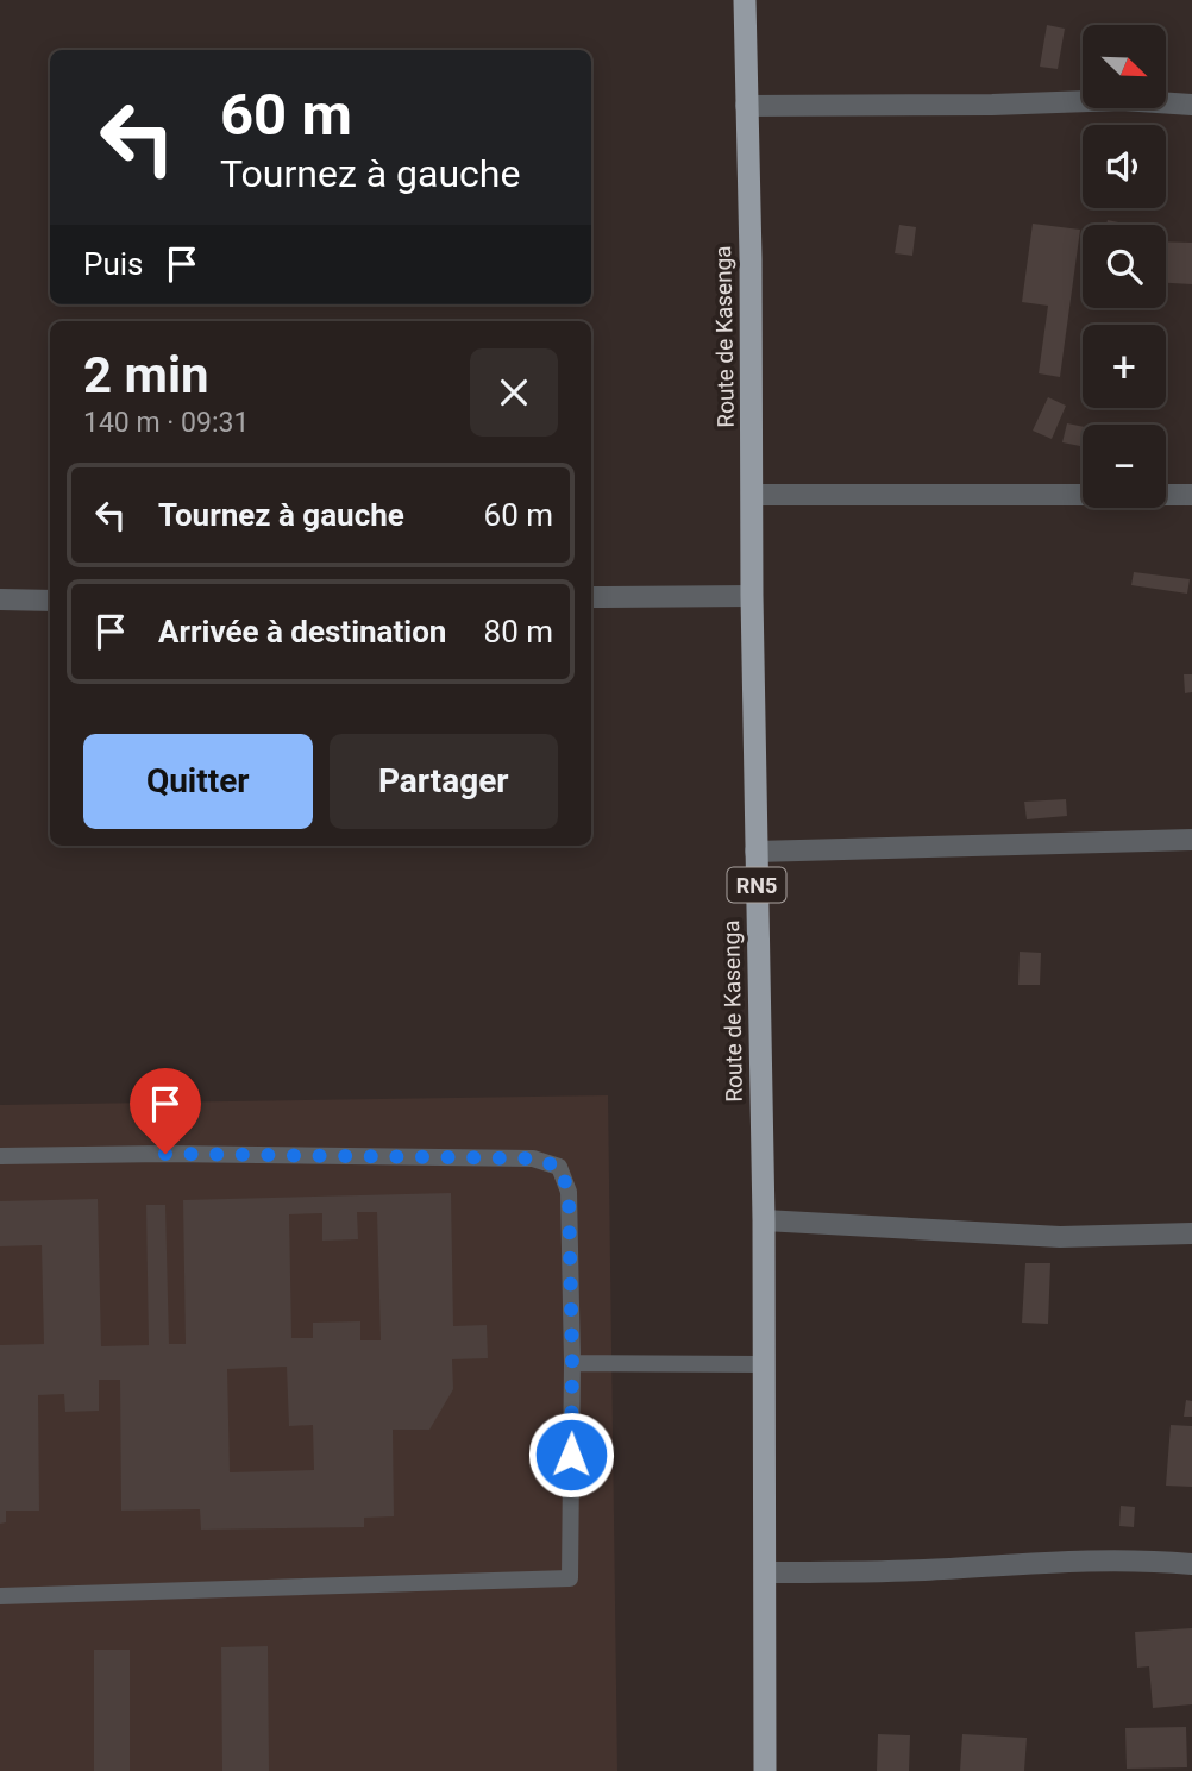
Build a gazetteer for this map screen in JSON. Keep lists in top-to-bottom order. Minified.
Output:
{"streets":{"highway":["Route de Kasenga","RN5"]},"north":"bottom right","page":{"map_buttons":["+","−"],"turn":["60 m","Tournez à gauche"],"then":"Puis","heading":["2 min","140 m · 09:31"],"list":[{"name":"Tournez à gauche","value":"60 m"},{"name":"Arrivée à destination","value":"80 m"}],"buttons":["Quitter","Partager"]}}
